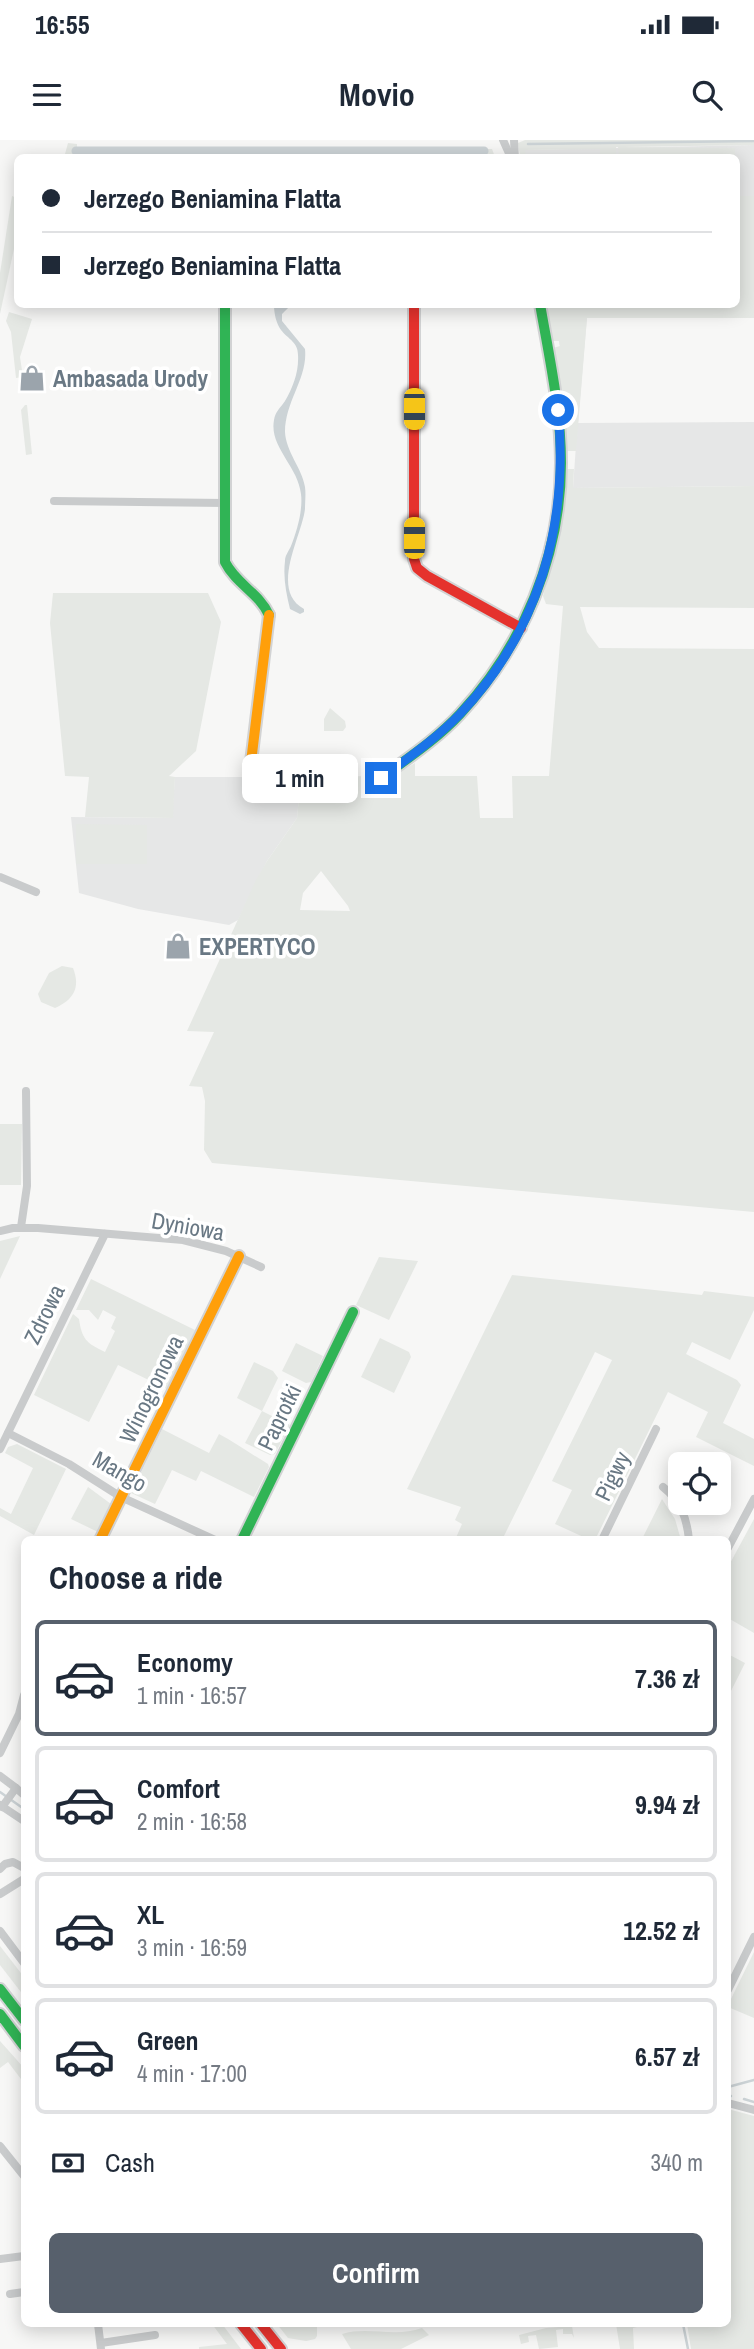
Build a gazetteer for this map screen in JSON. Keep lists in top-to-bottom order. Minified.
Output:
{"streets":{"street":["Dyniowa","Zdrowa","Winogronowa","Paprotki","Mango","Pigwy"]},"crossings":[["Dyniowa","Zdrowa"],["Dyniowa","Winogronowa"],["Zdrowa","Mango"],["Winogronowa","Mango"]],"places":{"shop":["Ambasada Urody","EXPERTYCO"]},"page":{"status":"16:55","header":"Movio","banner":["Jerzego Beniamina Flatta","Jerzego Beniamina Flatta"],"bubble":"1 min","heading":"Choose a ride","list":[{"name":"Economy","note":"1 min · 16:57","value":"7.36 zł"},{"name":"Comfort","note":"2 min · 16:58","value":"9.94 zł"},{"name":"XL","note":"3 min · 16:59","value":"12.52 zł"},{"name":"Green","note":"4 min · 17:00","value":"6.57 zł"}],"pay":["Cash","340 m"],"buttons":"Confirm"}}
